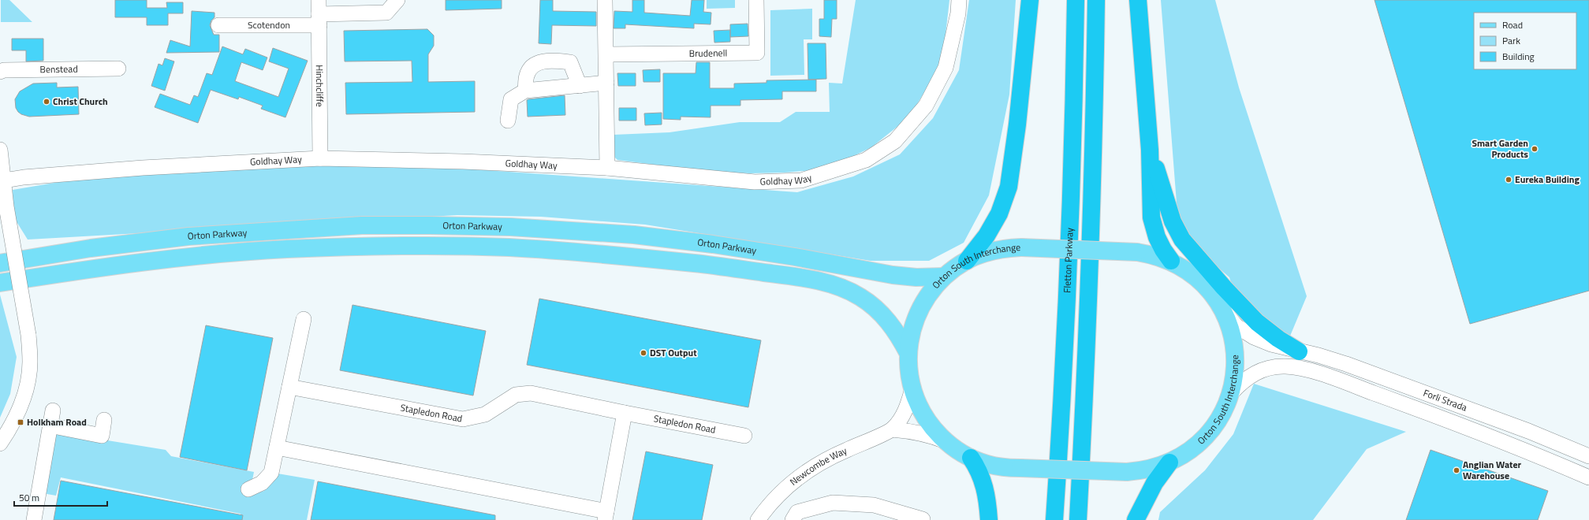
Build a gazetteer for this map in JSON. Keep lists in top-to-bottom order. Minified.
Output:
{"streets":{"highway":["Fletton Parkway"],"main road":["Orton Parkway","Orton South Interchange"],"street":["Scotendon","Brudenell","Benstead","Hinchcliffe","Goldhay Way","Forli Strada","Stapledon Road","Newcombe Way"]},"crossings":[["Scotendon","Hinchcliffe"],["Hinchcliffe","Goldhay Way"],["Orton Parkway","Orton South Interchange"],["Orton South Interchange","Newcombe Way"]],"places":{"other":["Christ Church","Smart Garden Products","Eureka Building","DST Output","Anglian Water Warehouse"],"transit":["Holkham Road"]},"legend":["Road","Park","Building"],"scale_bar":"50 m"}
